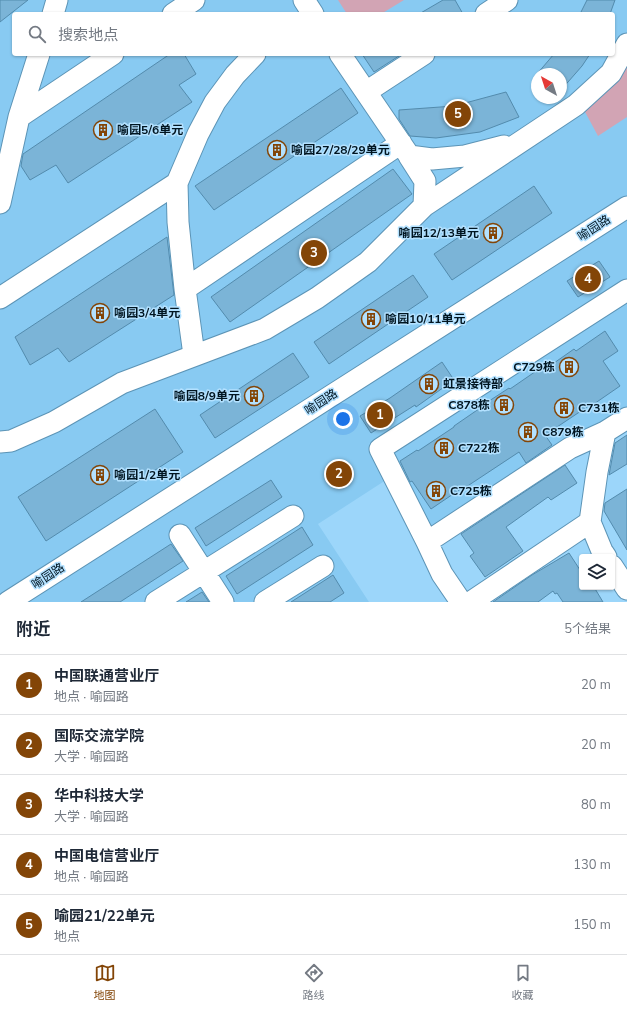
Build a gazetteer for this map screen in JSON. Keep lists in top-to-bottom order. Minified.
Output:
{"streets":{"street":["喻园路"]},"places":{"building":["喻园5/6单元","喻园27/28/29单元","喻园12/13单元","喻园3/4单元","喻园10/11单元","C729栋","虹景接待部","喻园8/9单元","C878栋","C731栋","C879栋","C722栋","喻园1/2单元","C725栋"]},"north":"top left","page":{"search":"搜索地点","pins":["5","3","4","1","2"],"heading":["附近","5个结果"],"list":[{"mark":"1","name":"中国联通营业厅","note":"地点 · 喻园路","value":"20 m"},{"mark":"2","name":"国际交流学院","note":"大学 · 喻园路","value":"20 m"},{"mark":"3","name":"华中科技大学","note":"大学 · 喻园路","value":"80 m"},{"mark":"4","name":"中国电信营业厅","note":"地点 · 喻园路","value":"130 m"},{"mark":"5","name":"喻园21/22单元","note":"地点","value":"150 m"}],"nav":["地图","路线","收藏"]}}
